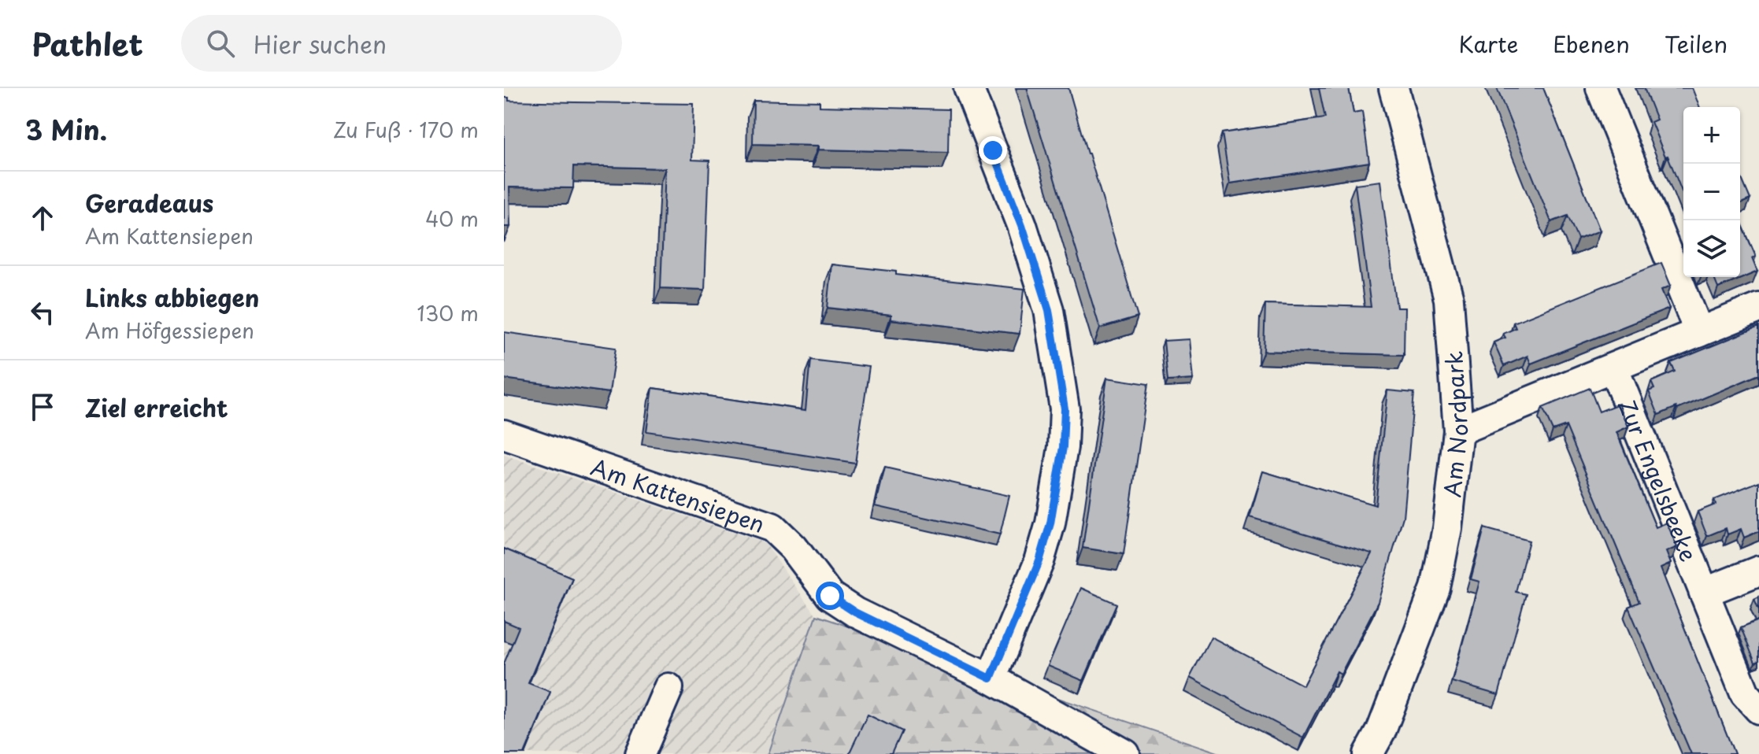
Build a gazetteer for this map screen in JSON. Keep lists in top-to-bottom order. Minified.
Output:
{"streets":{"street":["Am Nordpark","Zur Engelsbeeke","Am Kattensiepen"]},"page":{"header":"Pathlet","search":"Hier suchen","nav":["Karte","Ebenen","Teilen"],"heading":["3 Min.","Zu Fuß · 170 m"],"map_buttons":["+","−"],"list":[["Geradeaus","Am Kattensiepen","40 m"],["Links abbiegen","Am Höfgessiepen","130 m"],"Ziel erreicht"]}}
